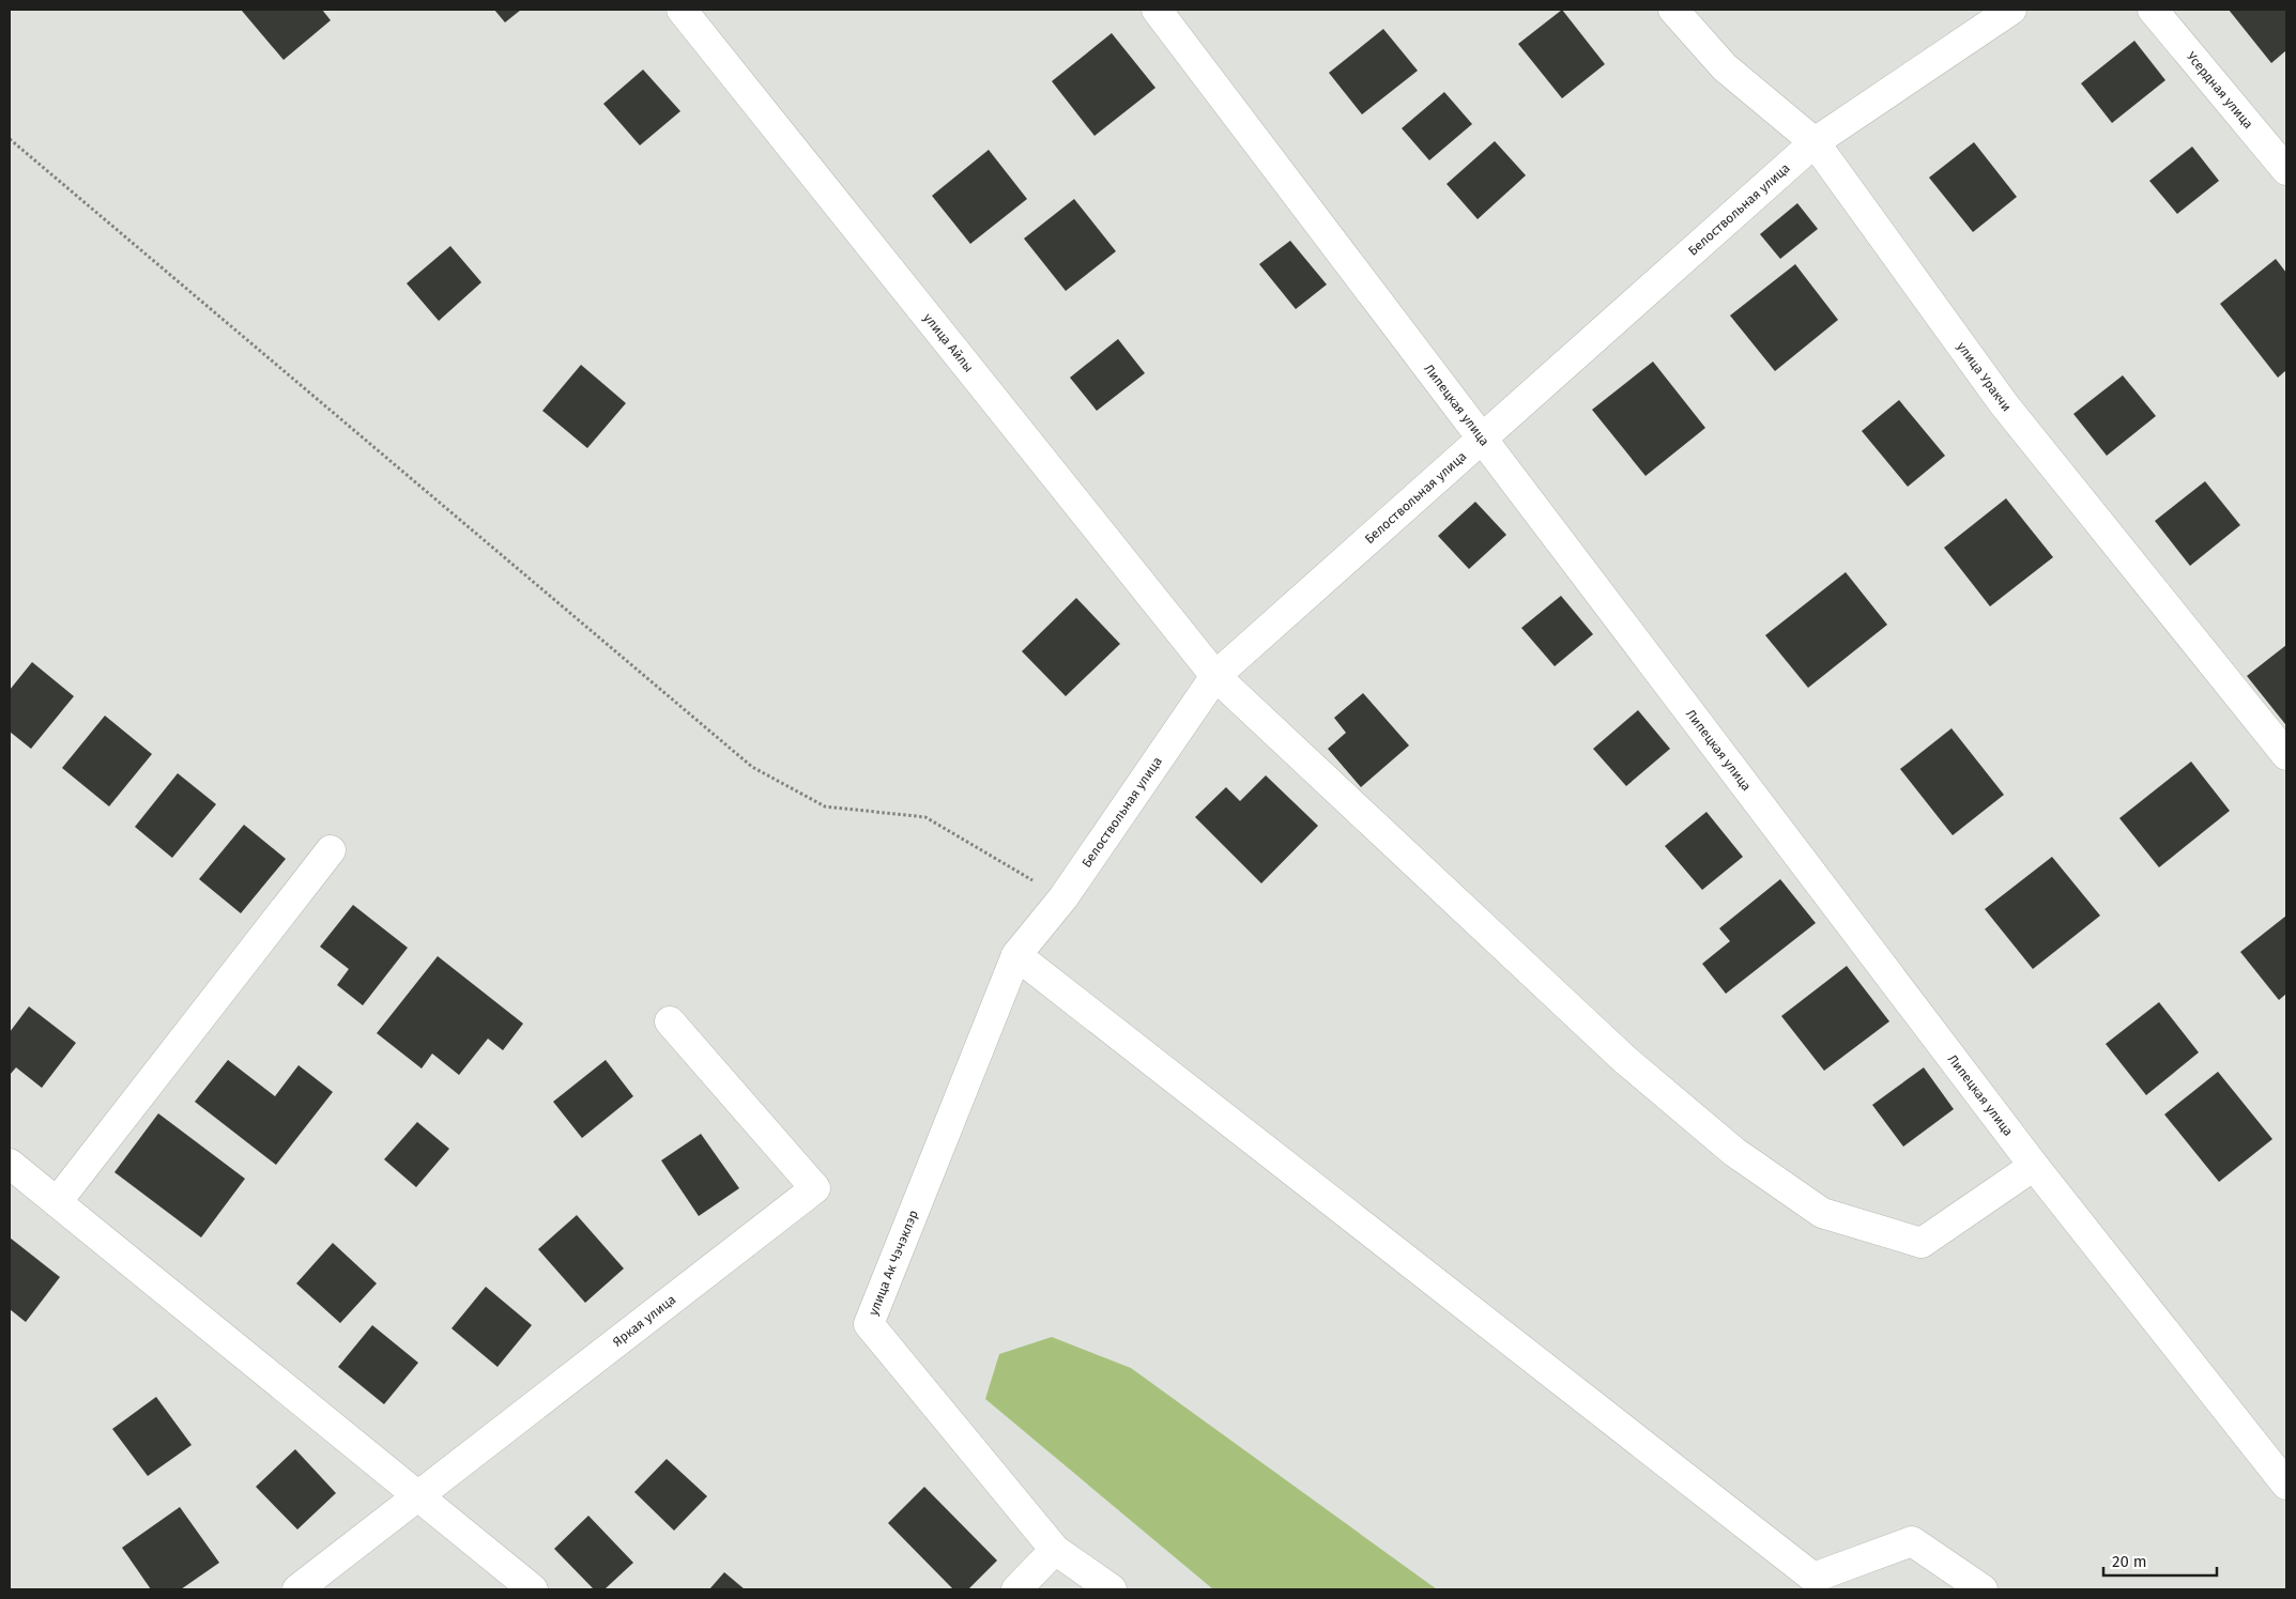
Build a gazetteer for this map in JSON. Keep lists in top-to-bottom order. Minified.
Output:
{"streets":{"street":["Усердная улица","Белоствольная улица","улица Айлы","улица Уракчи","Липецкая улица","улица Ак Чэчэклэр","Яркая улица"]},"crossings":[["Белоствольная улица","улица Айлы"],["Белоствольная улица","улица Уракчи"],["Белоствольная улица","Липецкая улица"],["Белоствольная улица","улица Ак Чэчэклэр"],["улица Айлы","Липецкая улица"]],"scale_bar":"20 m"}
